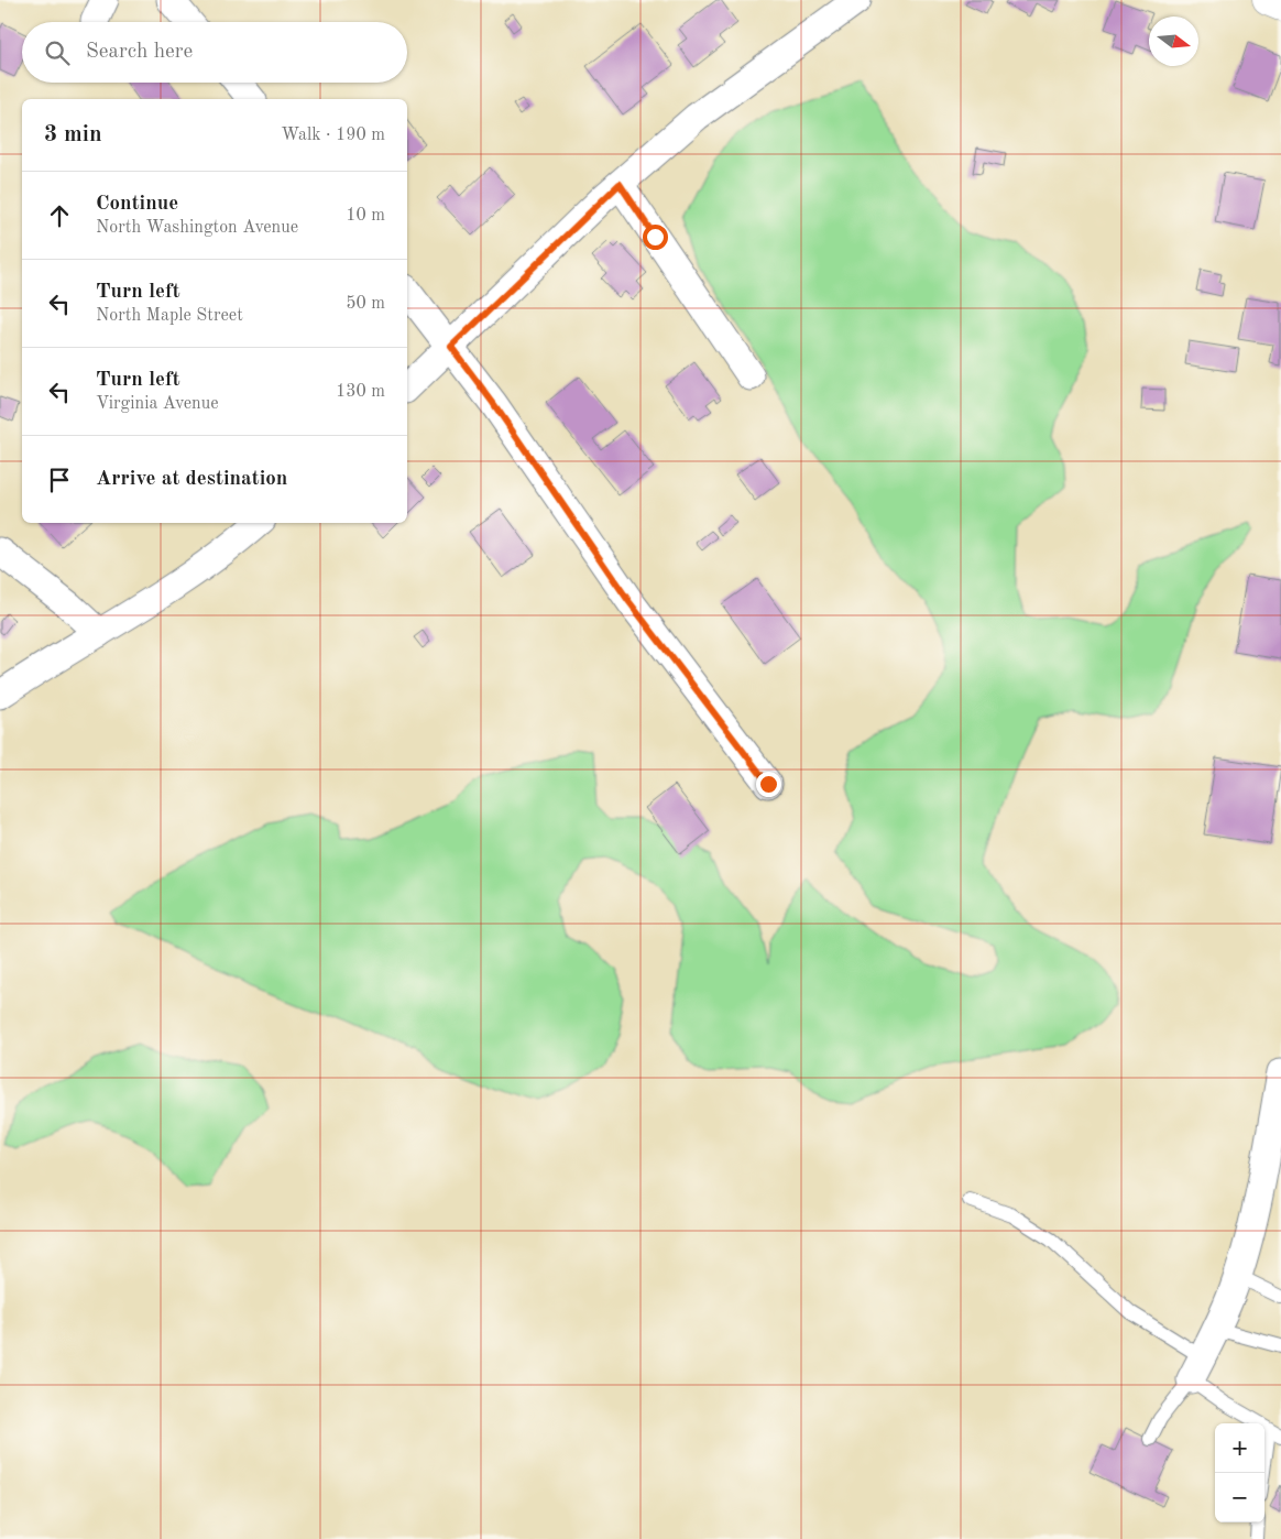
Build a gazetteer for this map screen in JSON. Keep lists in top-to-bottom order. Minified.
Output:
{"north":"right","page":{"search":"Search here","heading":["3 min","Walk · 190 m"],"list":[["Continue","North Washington Avenue","10 m"],["Turn left","North Maple Street","50 m"],["Turn left","Virginia Avenue","130 m"],"Arrive at destination"],"map_buttons":["+","−"]}}
